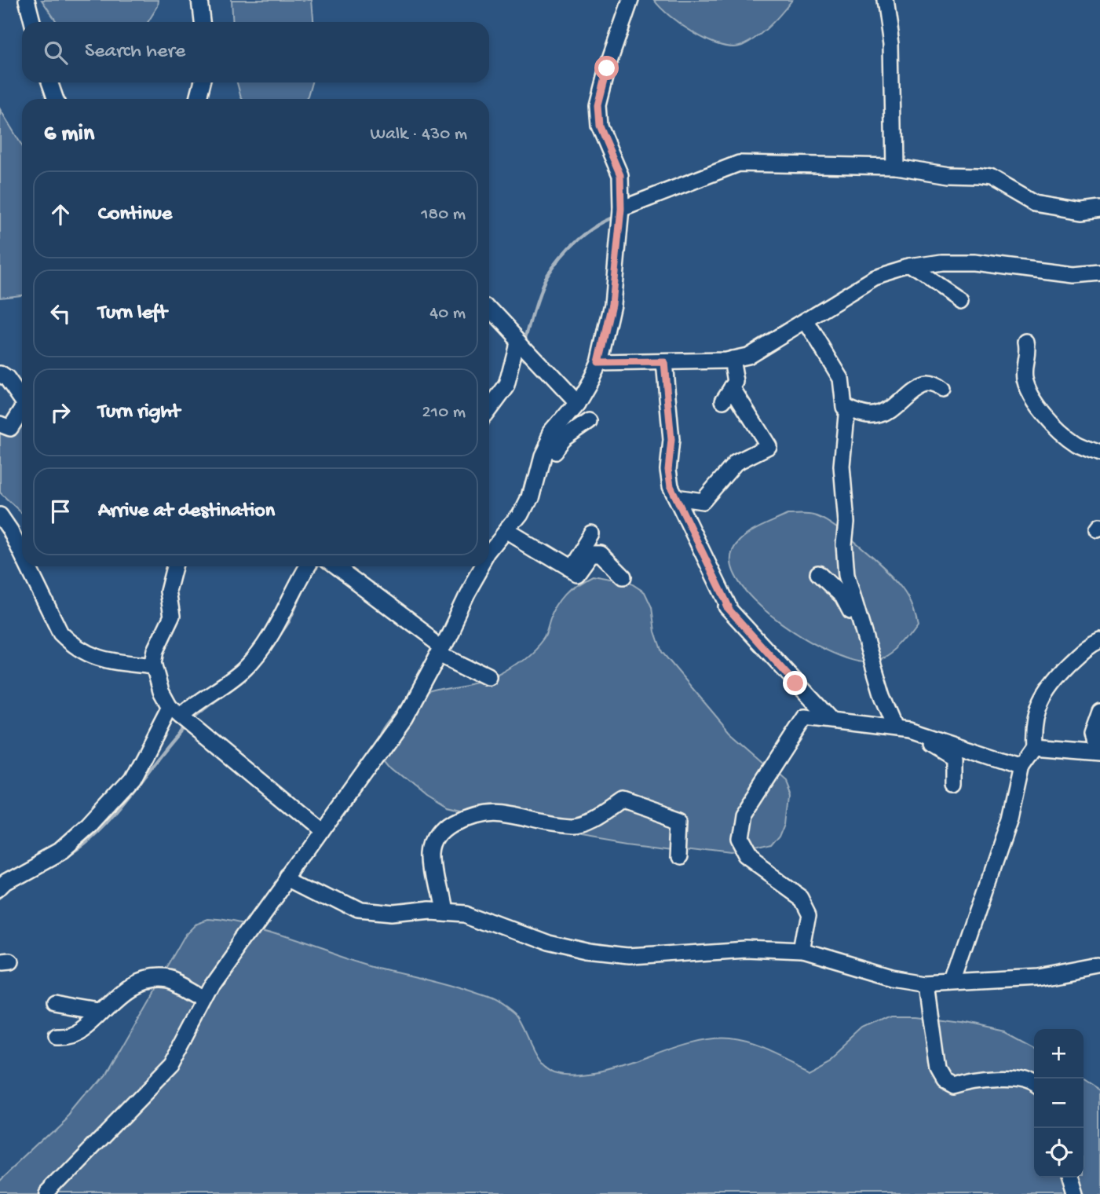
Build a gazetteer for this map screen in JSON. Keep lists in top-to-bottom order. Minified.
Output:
{"page":{"search":"Search here","heading":["6 min","Walk · 430 m"],"list":[["Continue","180 m"],["Turn left","40 m"],["Turn right","210 m"],"Arrive at destination"],"map_buttons":["+","−"]}}
